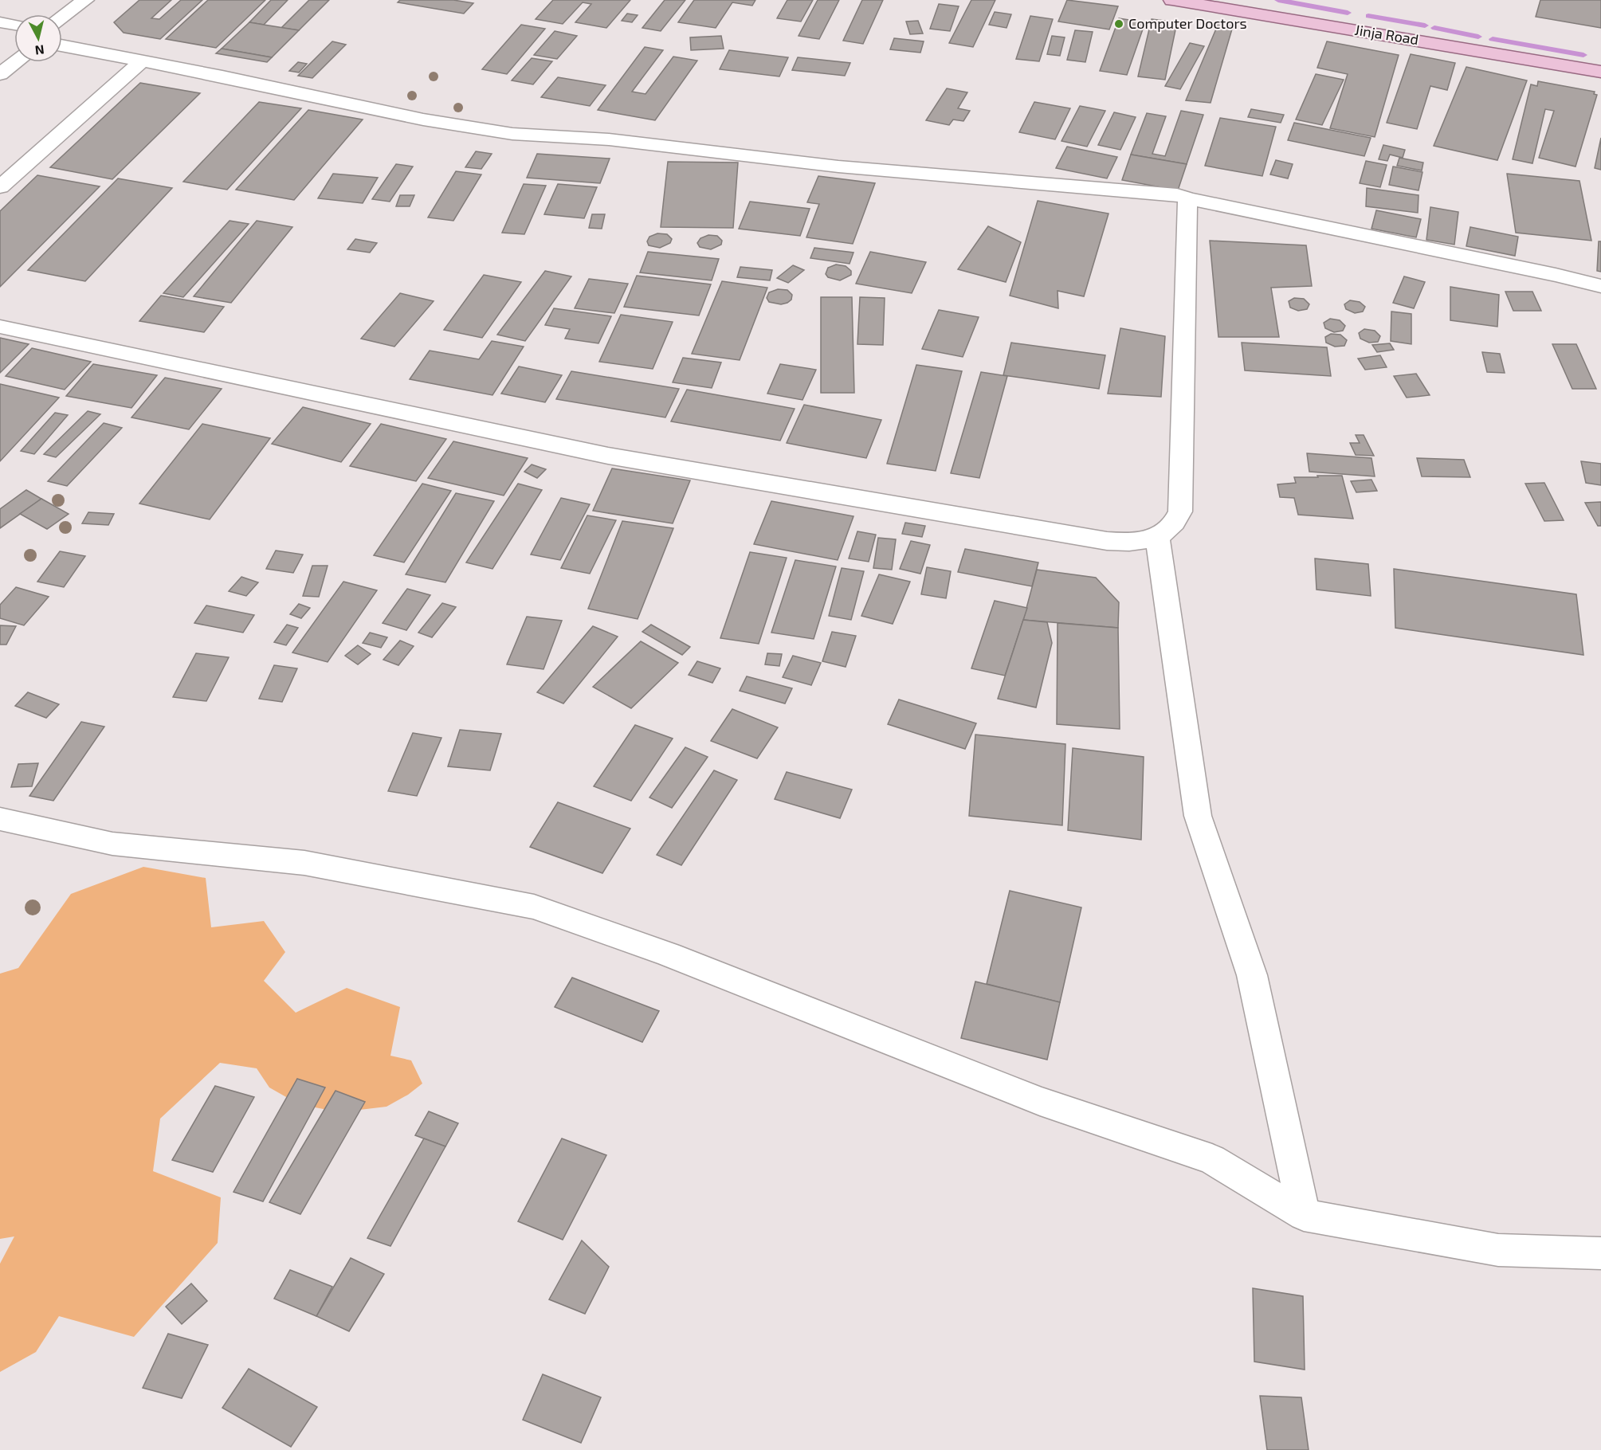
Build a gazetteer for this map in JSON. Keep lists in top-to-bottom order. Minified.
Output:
{"streets":{"main road":["Jinja Road"]},"places":["Computer Doctors"],"north":"bottom"}
